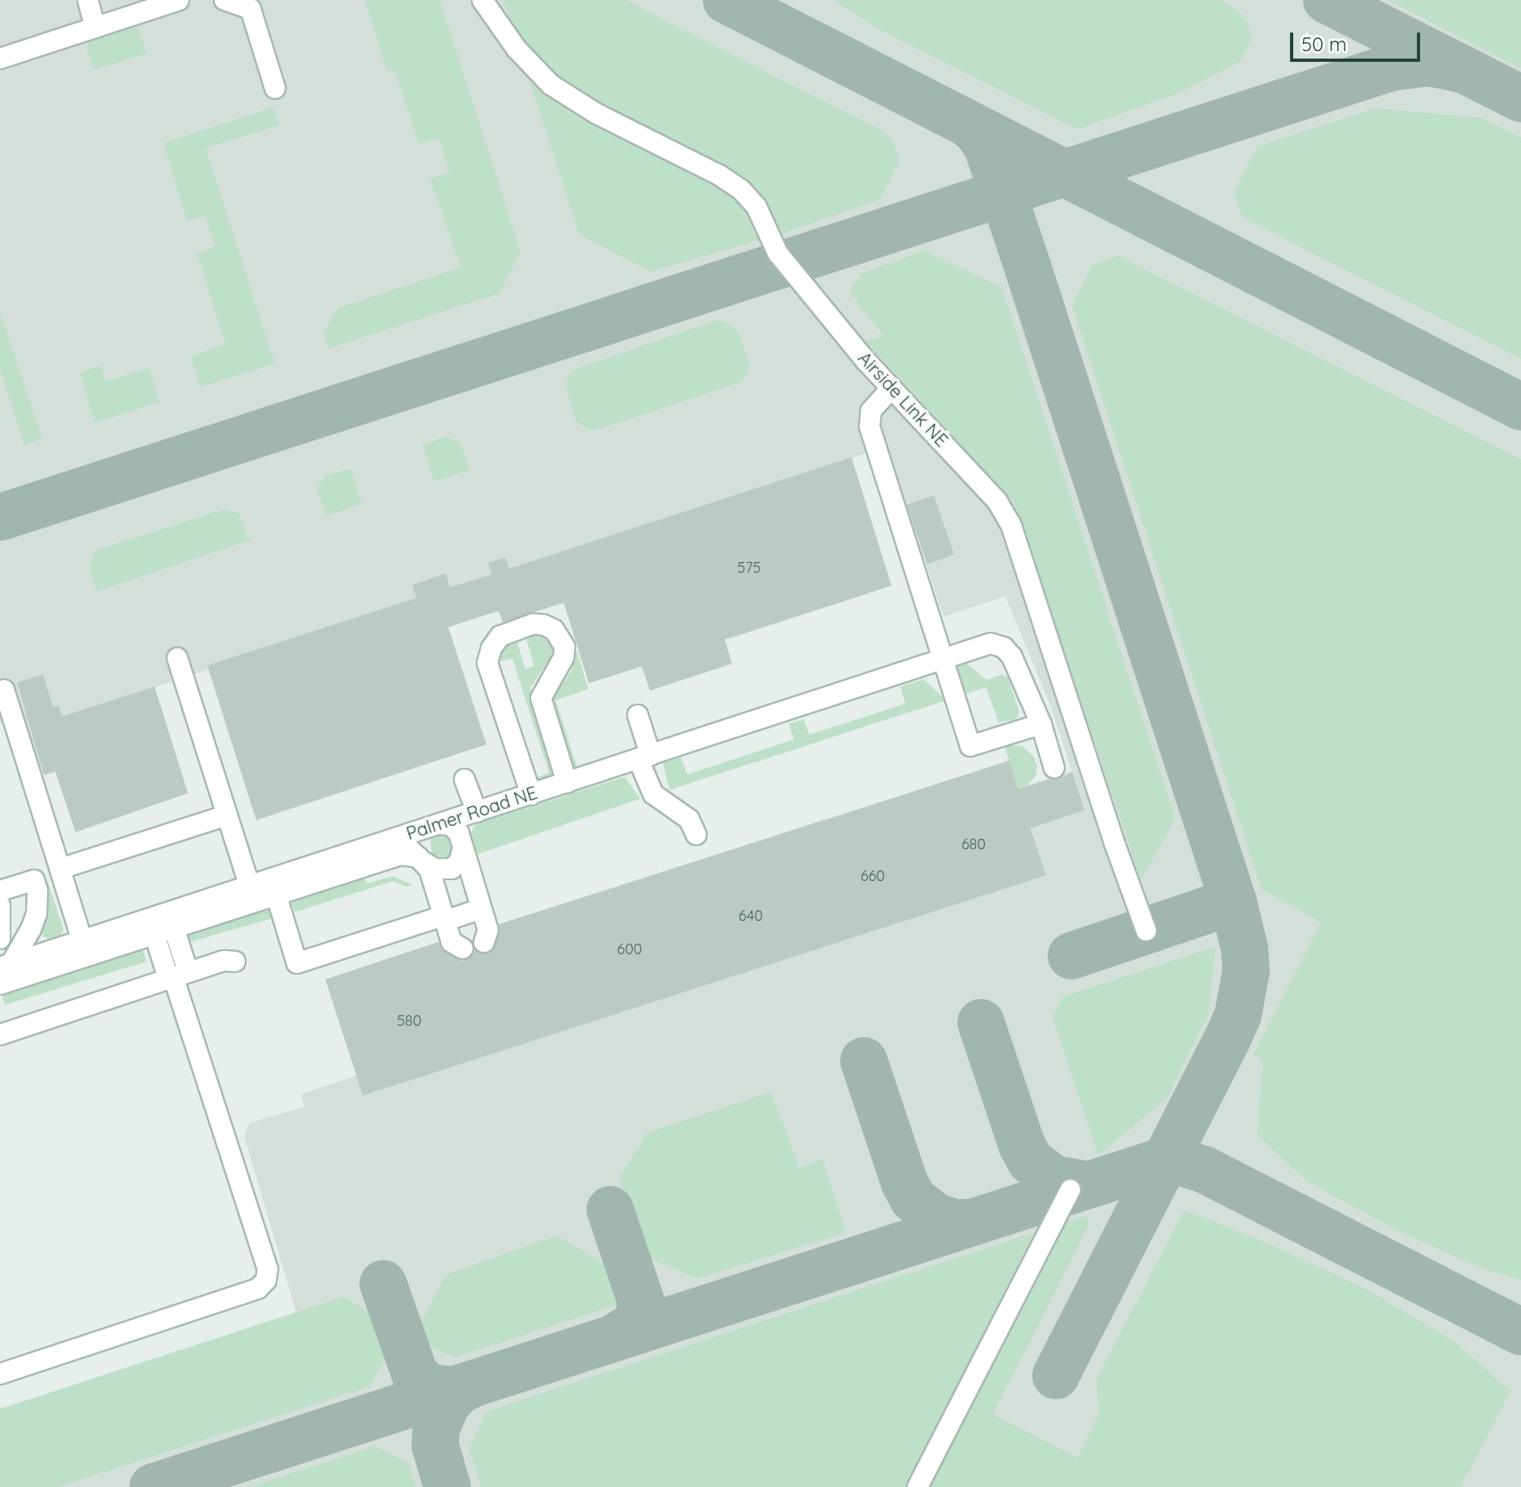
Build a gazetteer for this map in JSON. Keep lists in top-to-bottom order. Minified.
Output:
{"streets":{"street":["Airside Link NE","Palmer Road NE"]},"house_numbers":["575","680","660","640","600","580"],"scale_bar":"50 m"}
